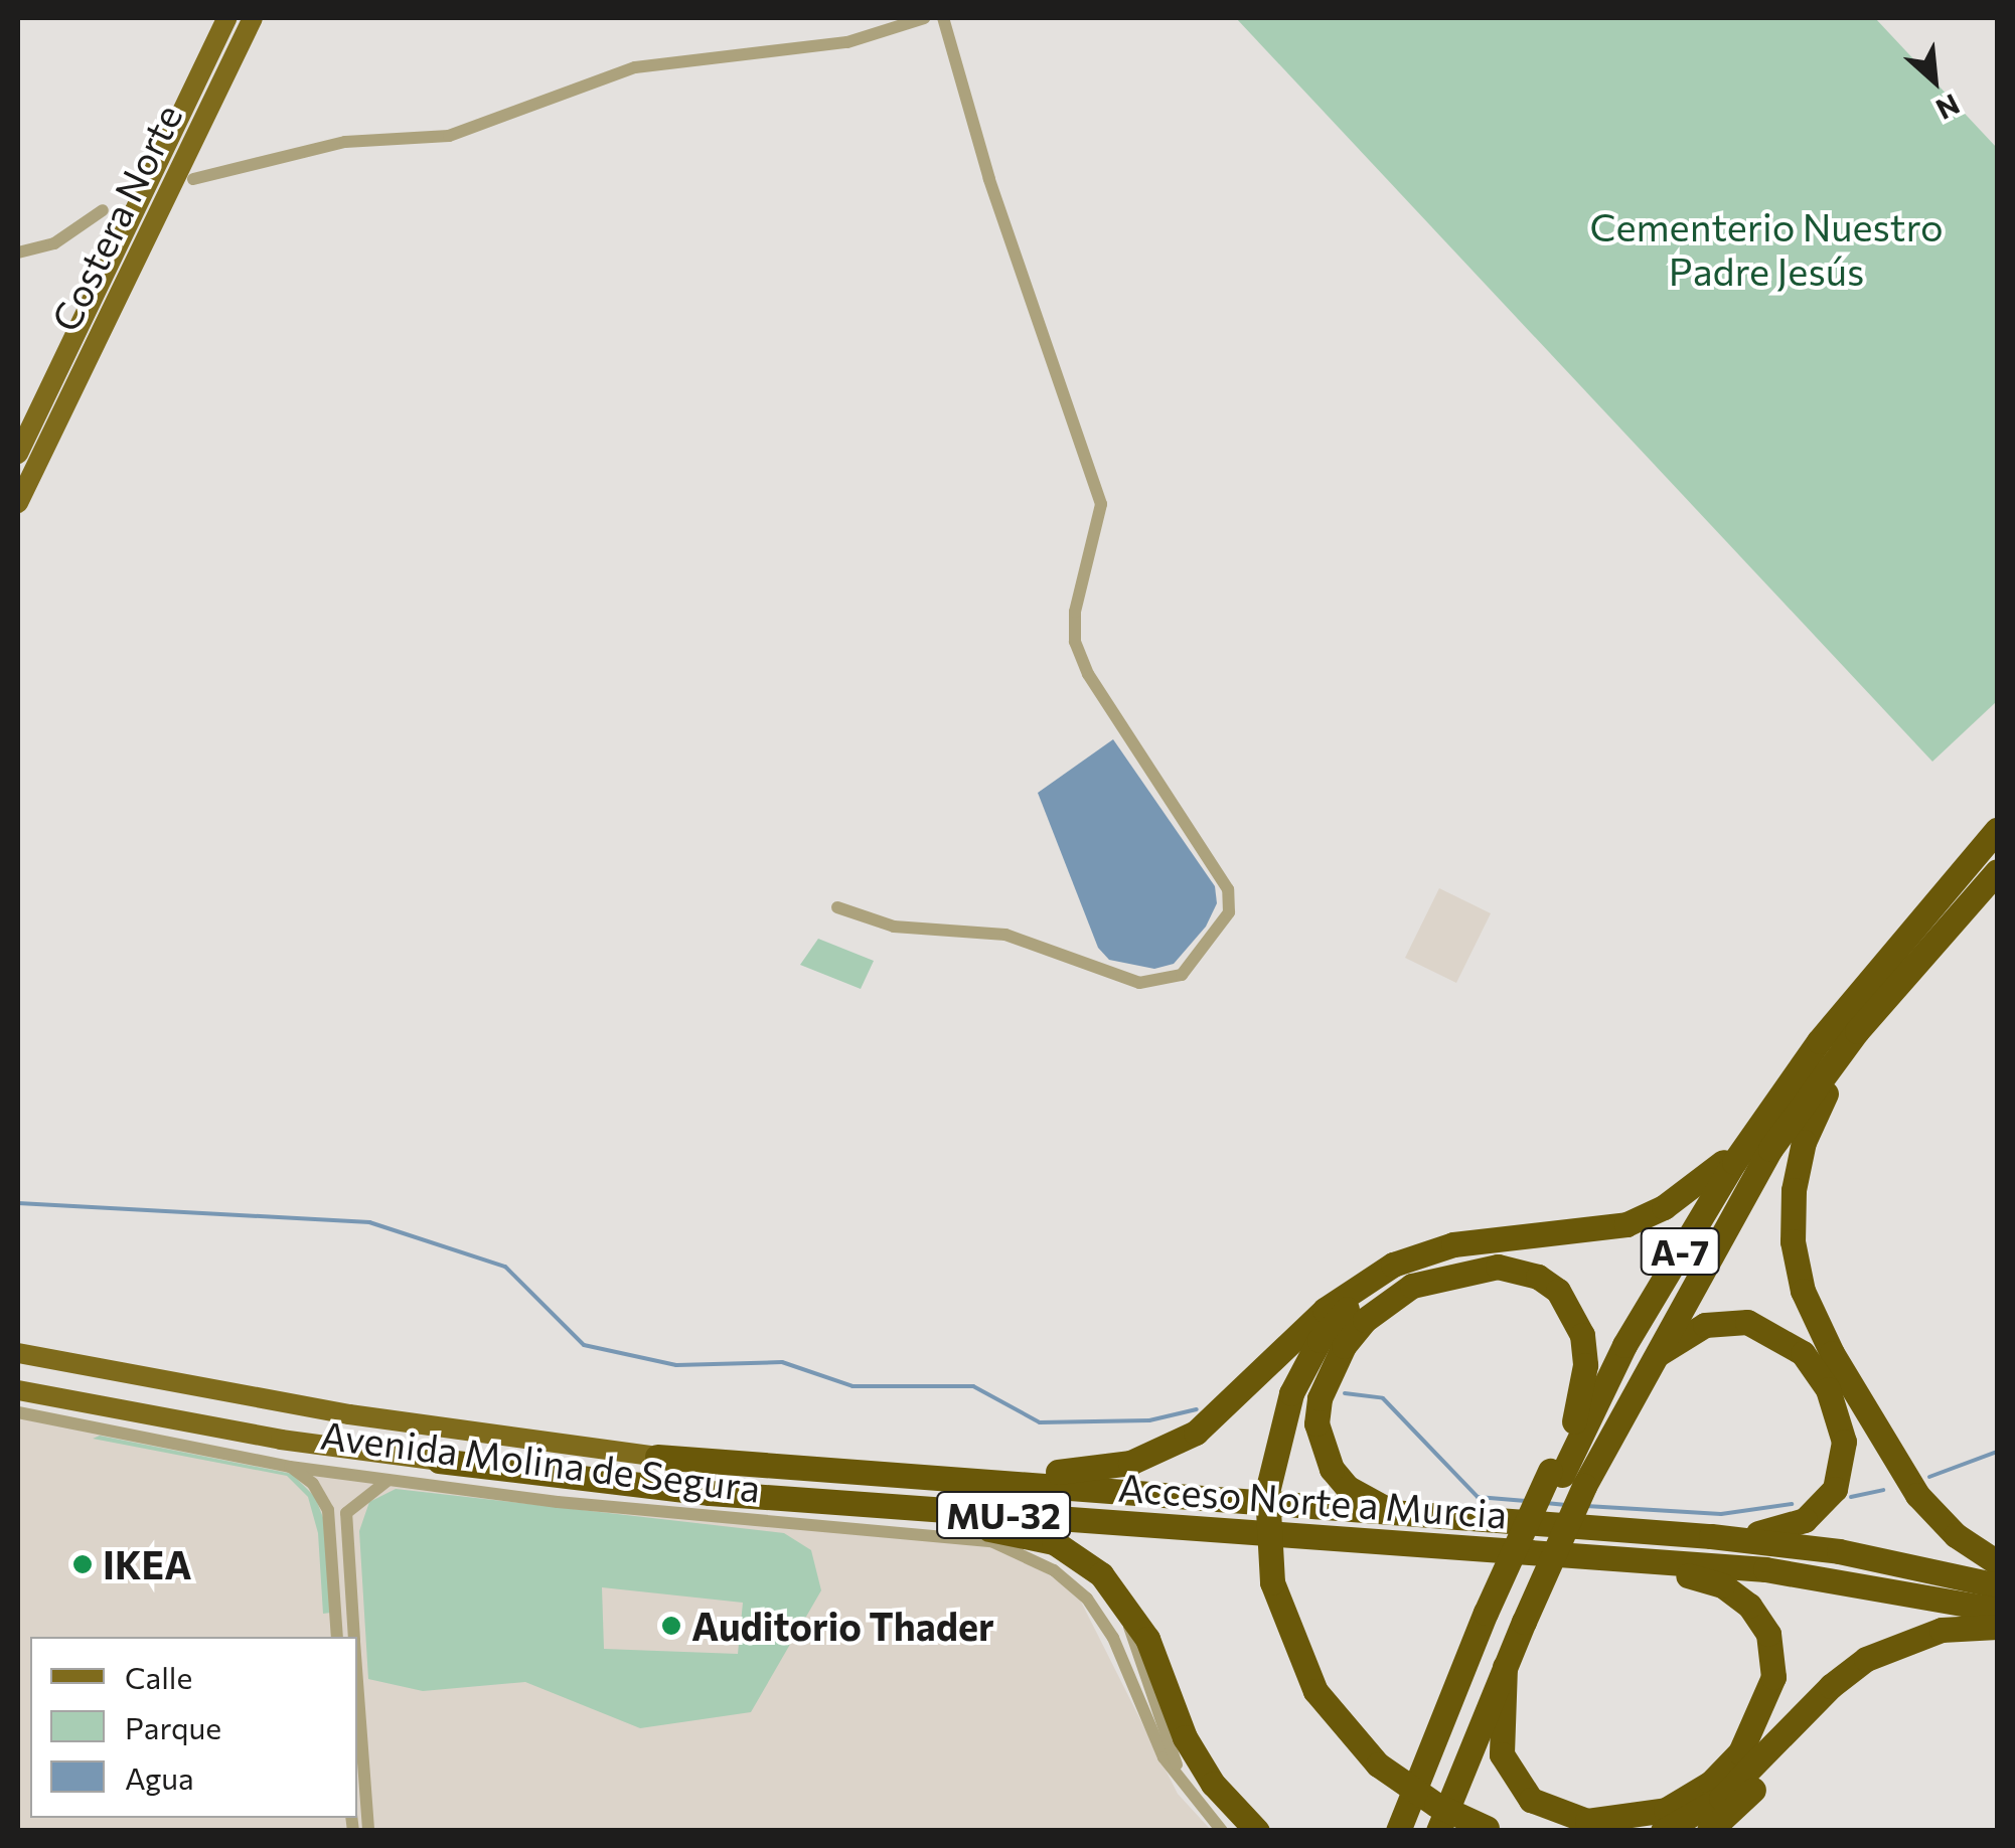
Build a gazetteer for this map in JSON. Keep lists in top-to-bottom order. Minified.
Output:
{"streets":{"highway":["A-7","Acceso Norte a Murcia","MU-32"],"main road":["Costera Norte","Avenida Molina de Segura"]},"crossings":[["Avenida Molina de Segura","Acceso Norte a Murcia"]],"parks":["Cementerio Nuestro Padre Jesús"],"places":["IKEA","Auditorio Thader"],"legend":["Calle","Parque","Agua"],"north":"bottom right"}
